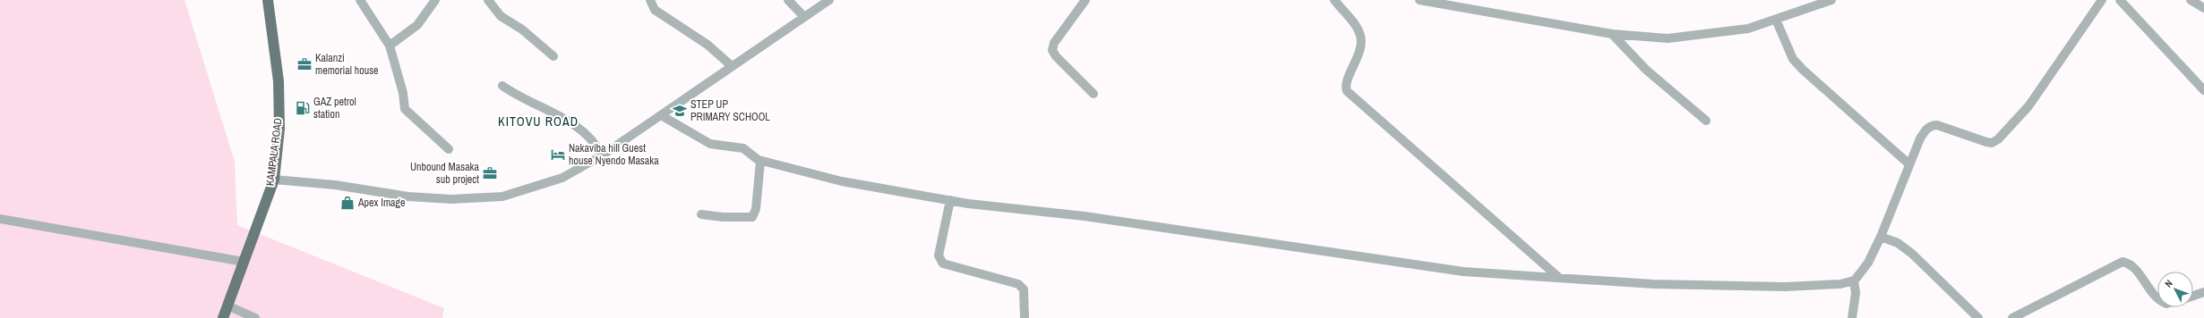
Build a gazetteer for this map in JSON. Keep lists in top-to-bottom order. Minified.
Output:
{"streets":{"main road":["KAMPALA ROAD"]},"districts":["KITOVU ROAD"],"places":{"office":["Kalanzi memorial house","Unbound Masaka sub project"],"fuel station":["GAZ petrol station"],"school or university":["STEP UP PRIMARY SCHOOL"],"hotel":["Nakaviba hill Guest house Nyendo Masaka"],"shop":["Apex Image"]},"north":"top left"}
